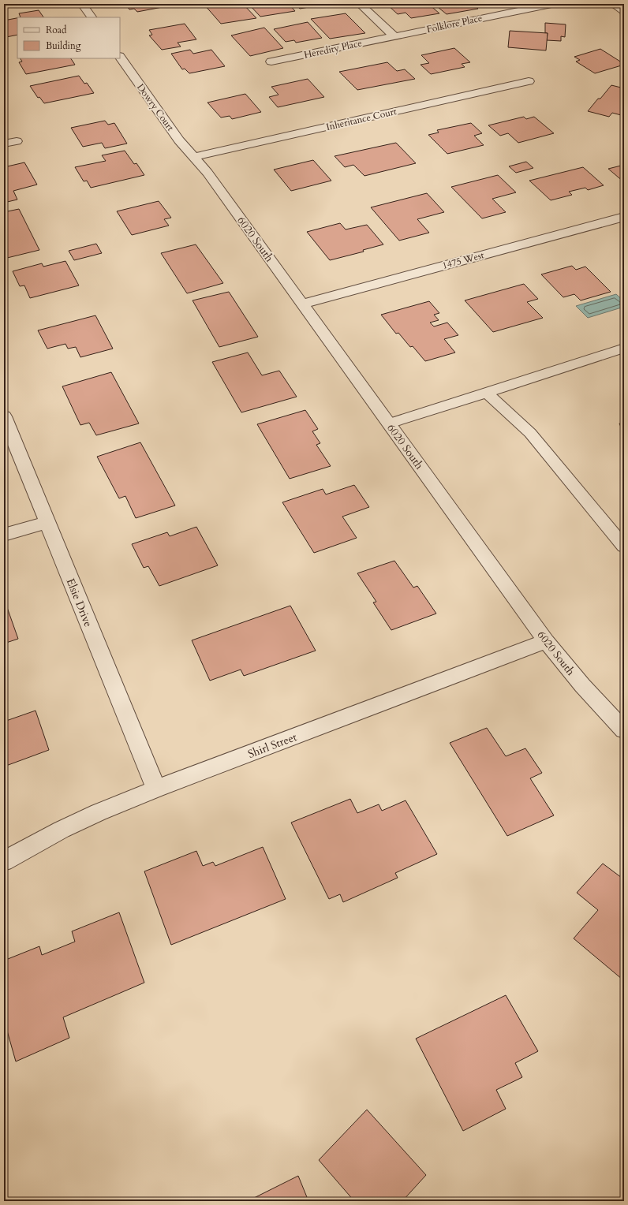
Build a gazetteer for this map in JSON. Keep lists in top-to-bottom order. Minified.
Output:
{"streets":{"street":["Folklore Place","Heredity Place","Dowry Court","Inheritance Court","6020 South","1475 West","Elsie Drive","Shirl Street"]},"crossings":[["Folklore Place","Heredity Place"],["Dowry Court","Inheritance Court"],["Dowry Court","6020 South"],["Inheritance Court","6020 South"],["6020 South","1475 West"],["6020 South","Shirl Street"],["Elsie Drive","Shirl Street"]],"legend":["Road","Building"]}
